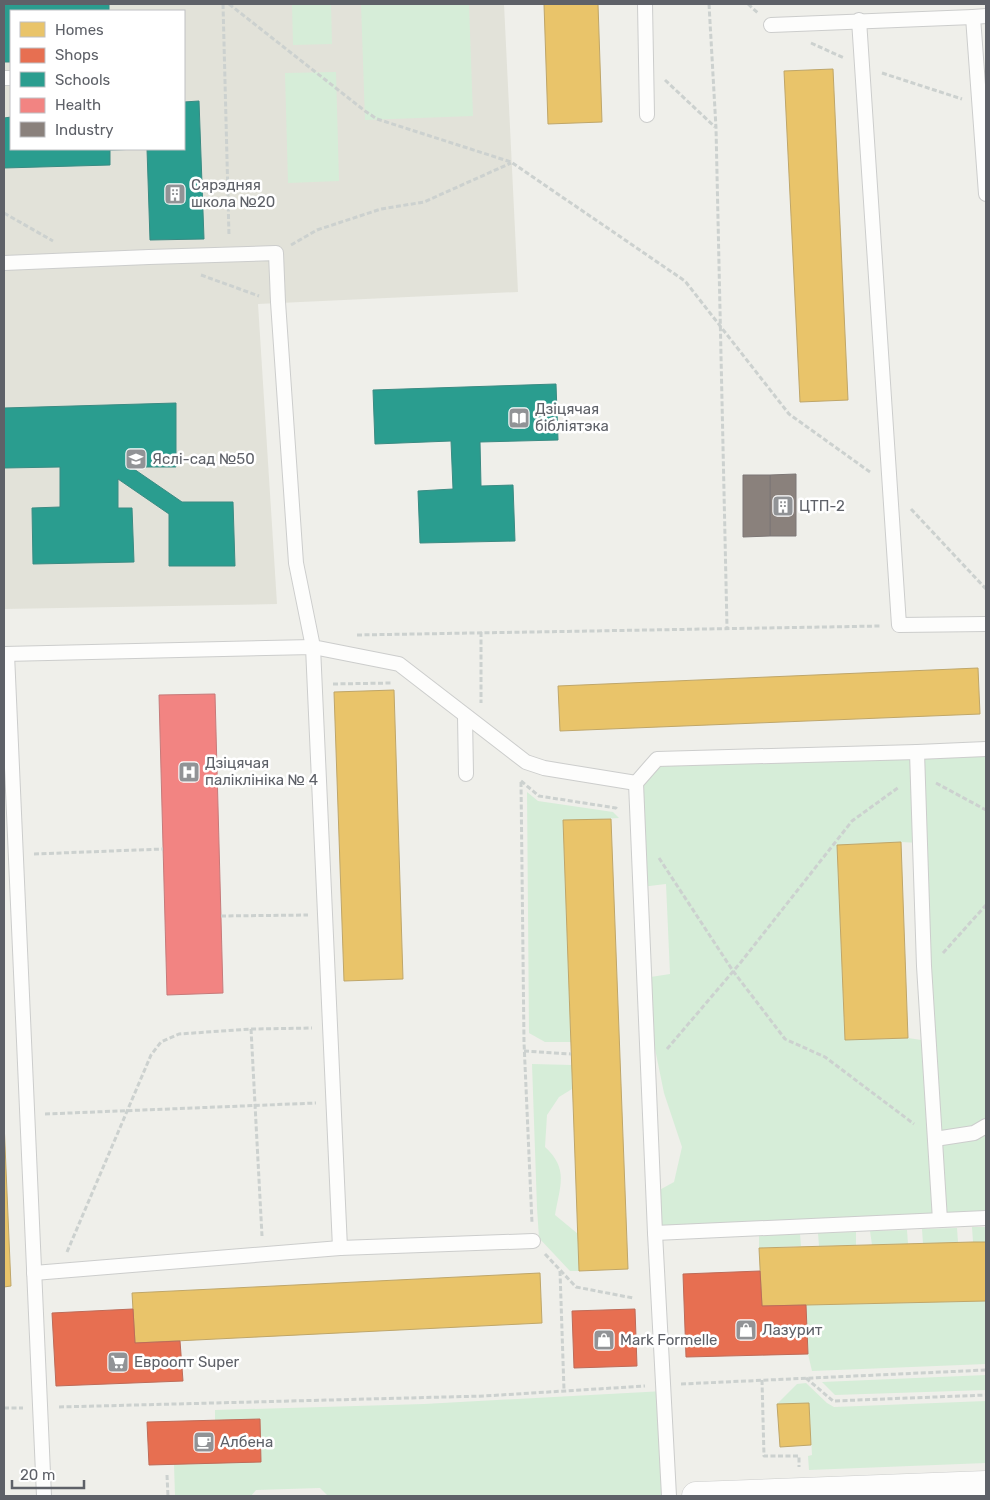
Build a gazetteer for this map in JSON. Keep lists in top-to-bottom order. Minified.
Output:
{"places":{"building":["Сярэдняя школа №20","ЦТП-2"],"library":["Дзіцячая бібліятэка"],"school or university":["Яслі-сад №50"],"hospital":["Дзіцячая паліклініка № 4"],"shop":["Лазурит","Mark Formelle"],"supermarket":["Евроопт Super"],"cafe":["Албена"]},"legend":["Homes","Shops","Schools","Health","Industry"],"scale_bar":"20 m"}
